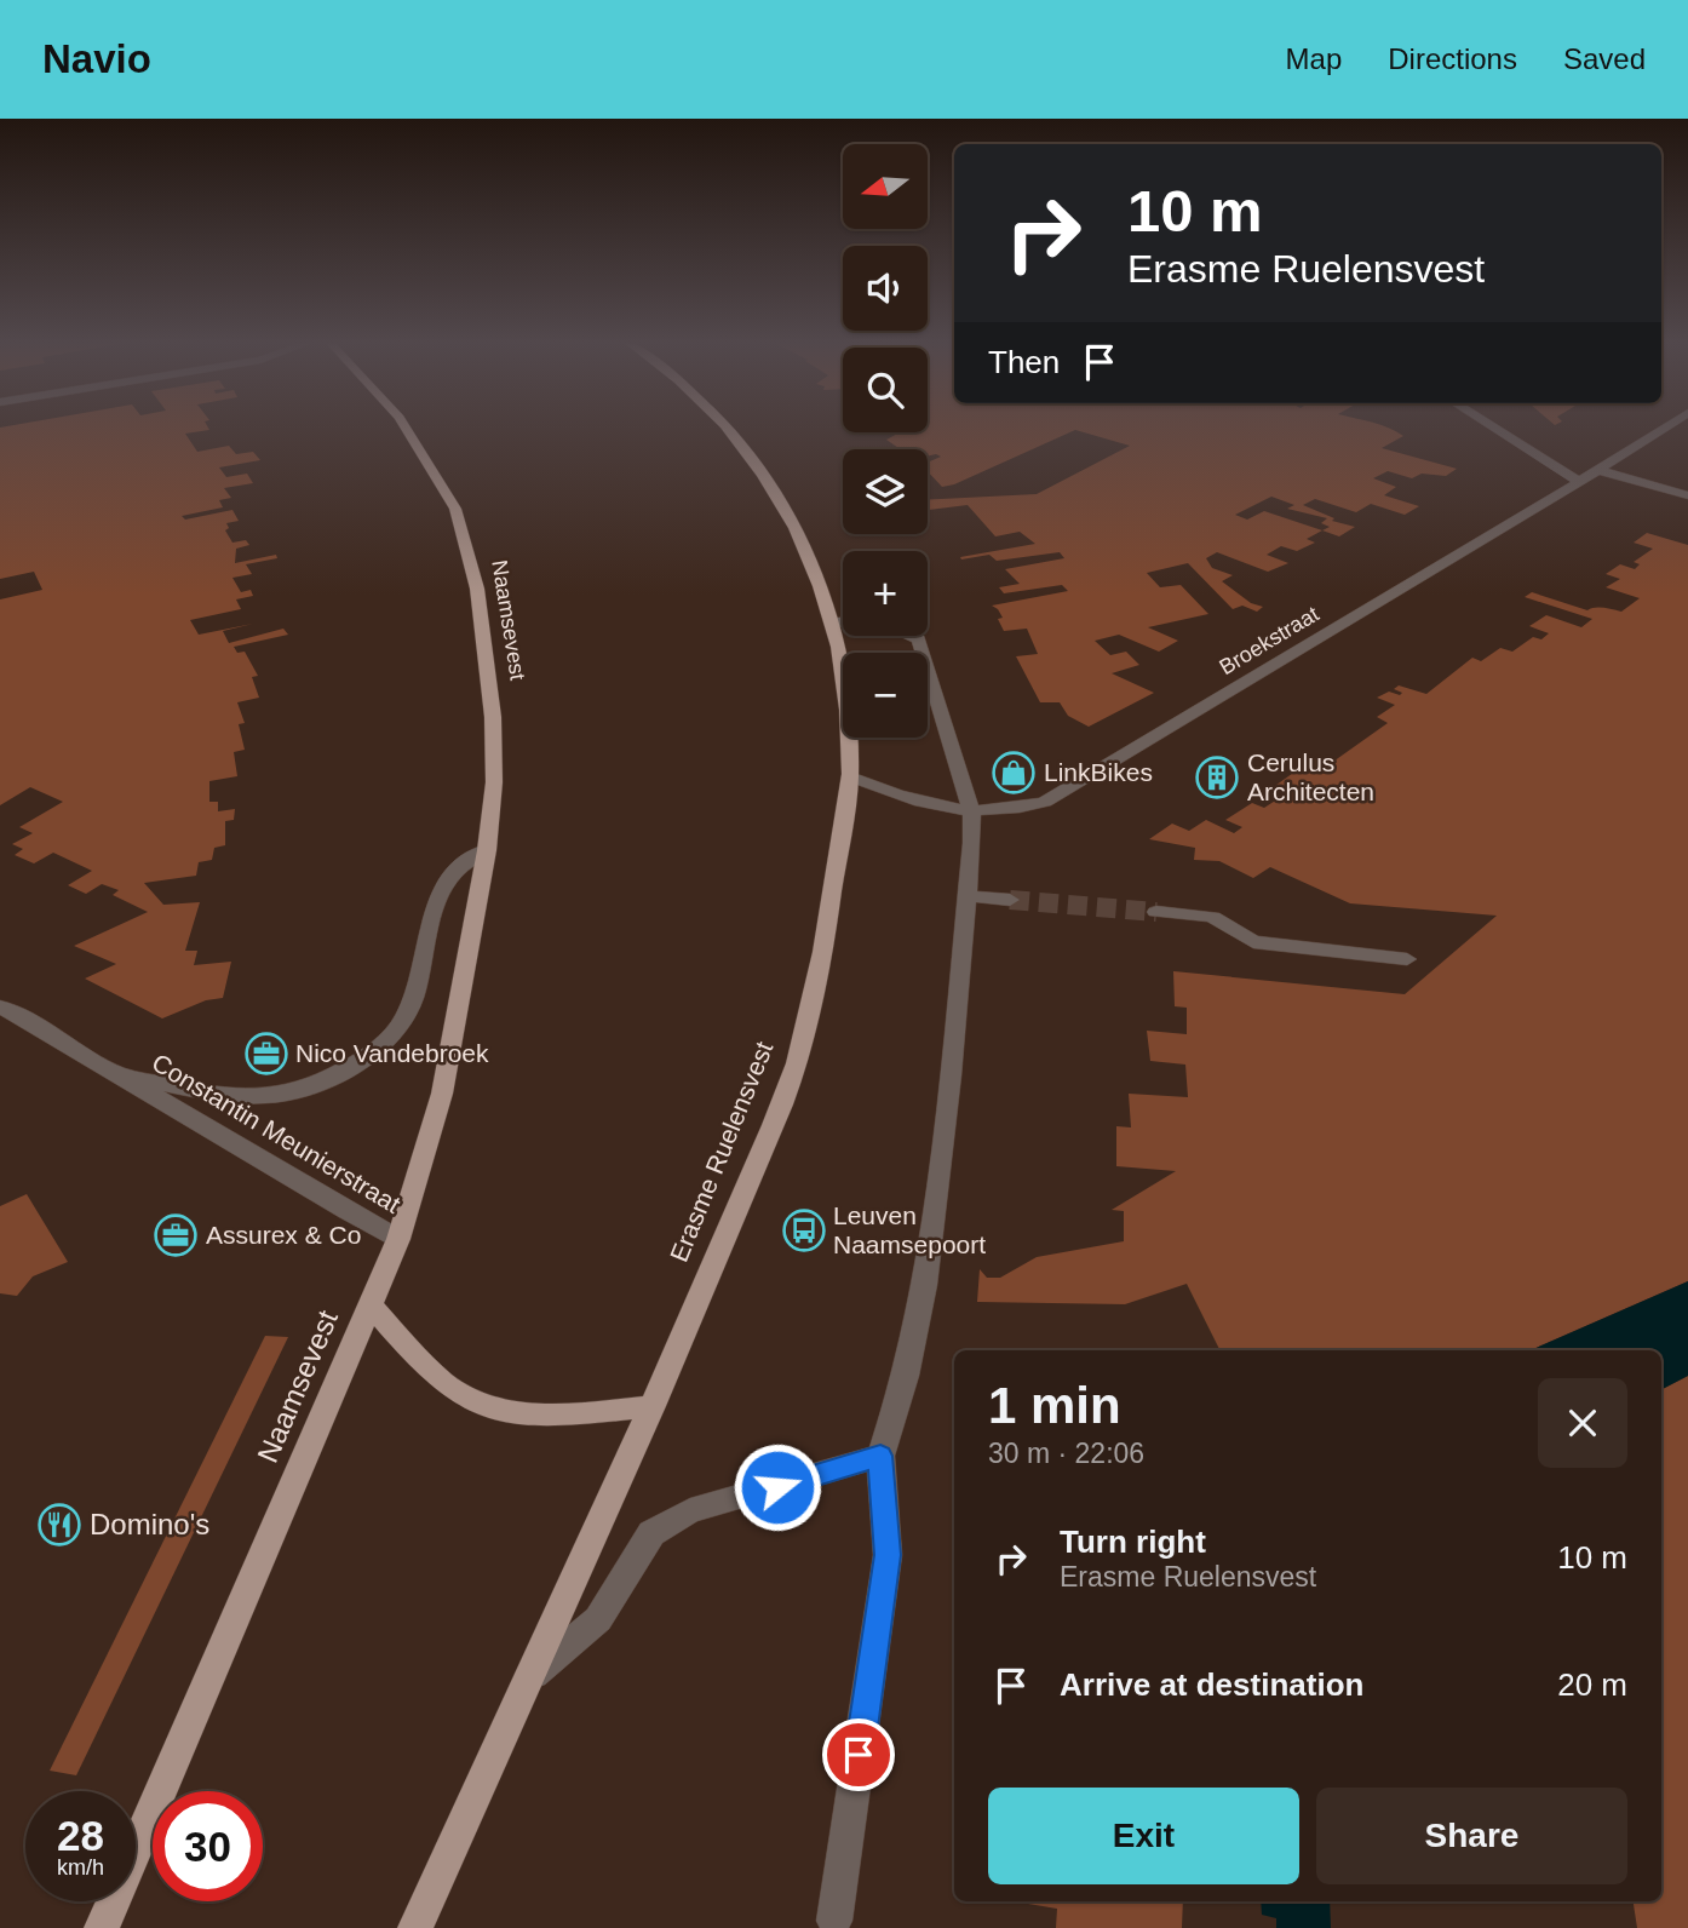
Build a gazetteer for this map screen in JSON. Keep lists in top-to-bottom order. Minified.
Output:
{"streets":{"main road":["Naamsevest","Erasme Ruelensvest"],"street":["Broekstraat","Constantin Meunierstraat"]},"crossings":[["Naamsevest","Constantin Meunierstraat"],["Broekstraat","Erasme Ruelensvest"]],"places":{"shop":["LinkBikes"],"building":["Cerulus Architecten"],"office":["Nico Vandebroek","Assurex & Co"],"bus stop":["Leuven Naamsepoort"],"restaurant":["Domino's"]},"north":"left","page":{"header":"Navio","nav":["Map","Directions","Saved"],"map_buttons":["+","−"],"turn":["10 m","Erasme Ruelensvest"],"then":"Then","heading":["1 min","30 m · 22:06"],"list":[{"name":"Turn right","note":"Erasme Ruelensvest","value":"10 m"},{"name":"Arrive at destination","value":"20 m"}],"buttons":["Exit","Share"],"speed":"28 km/h","limit":"30"}}
